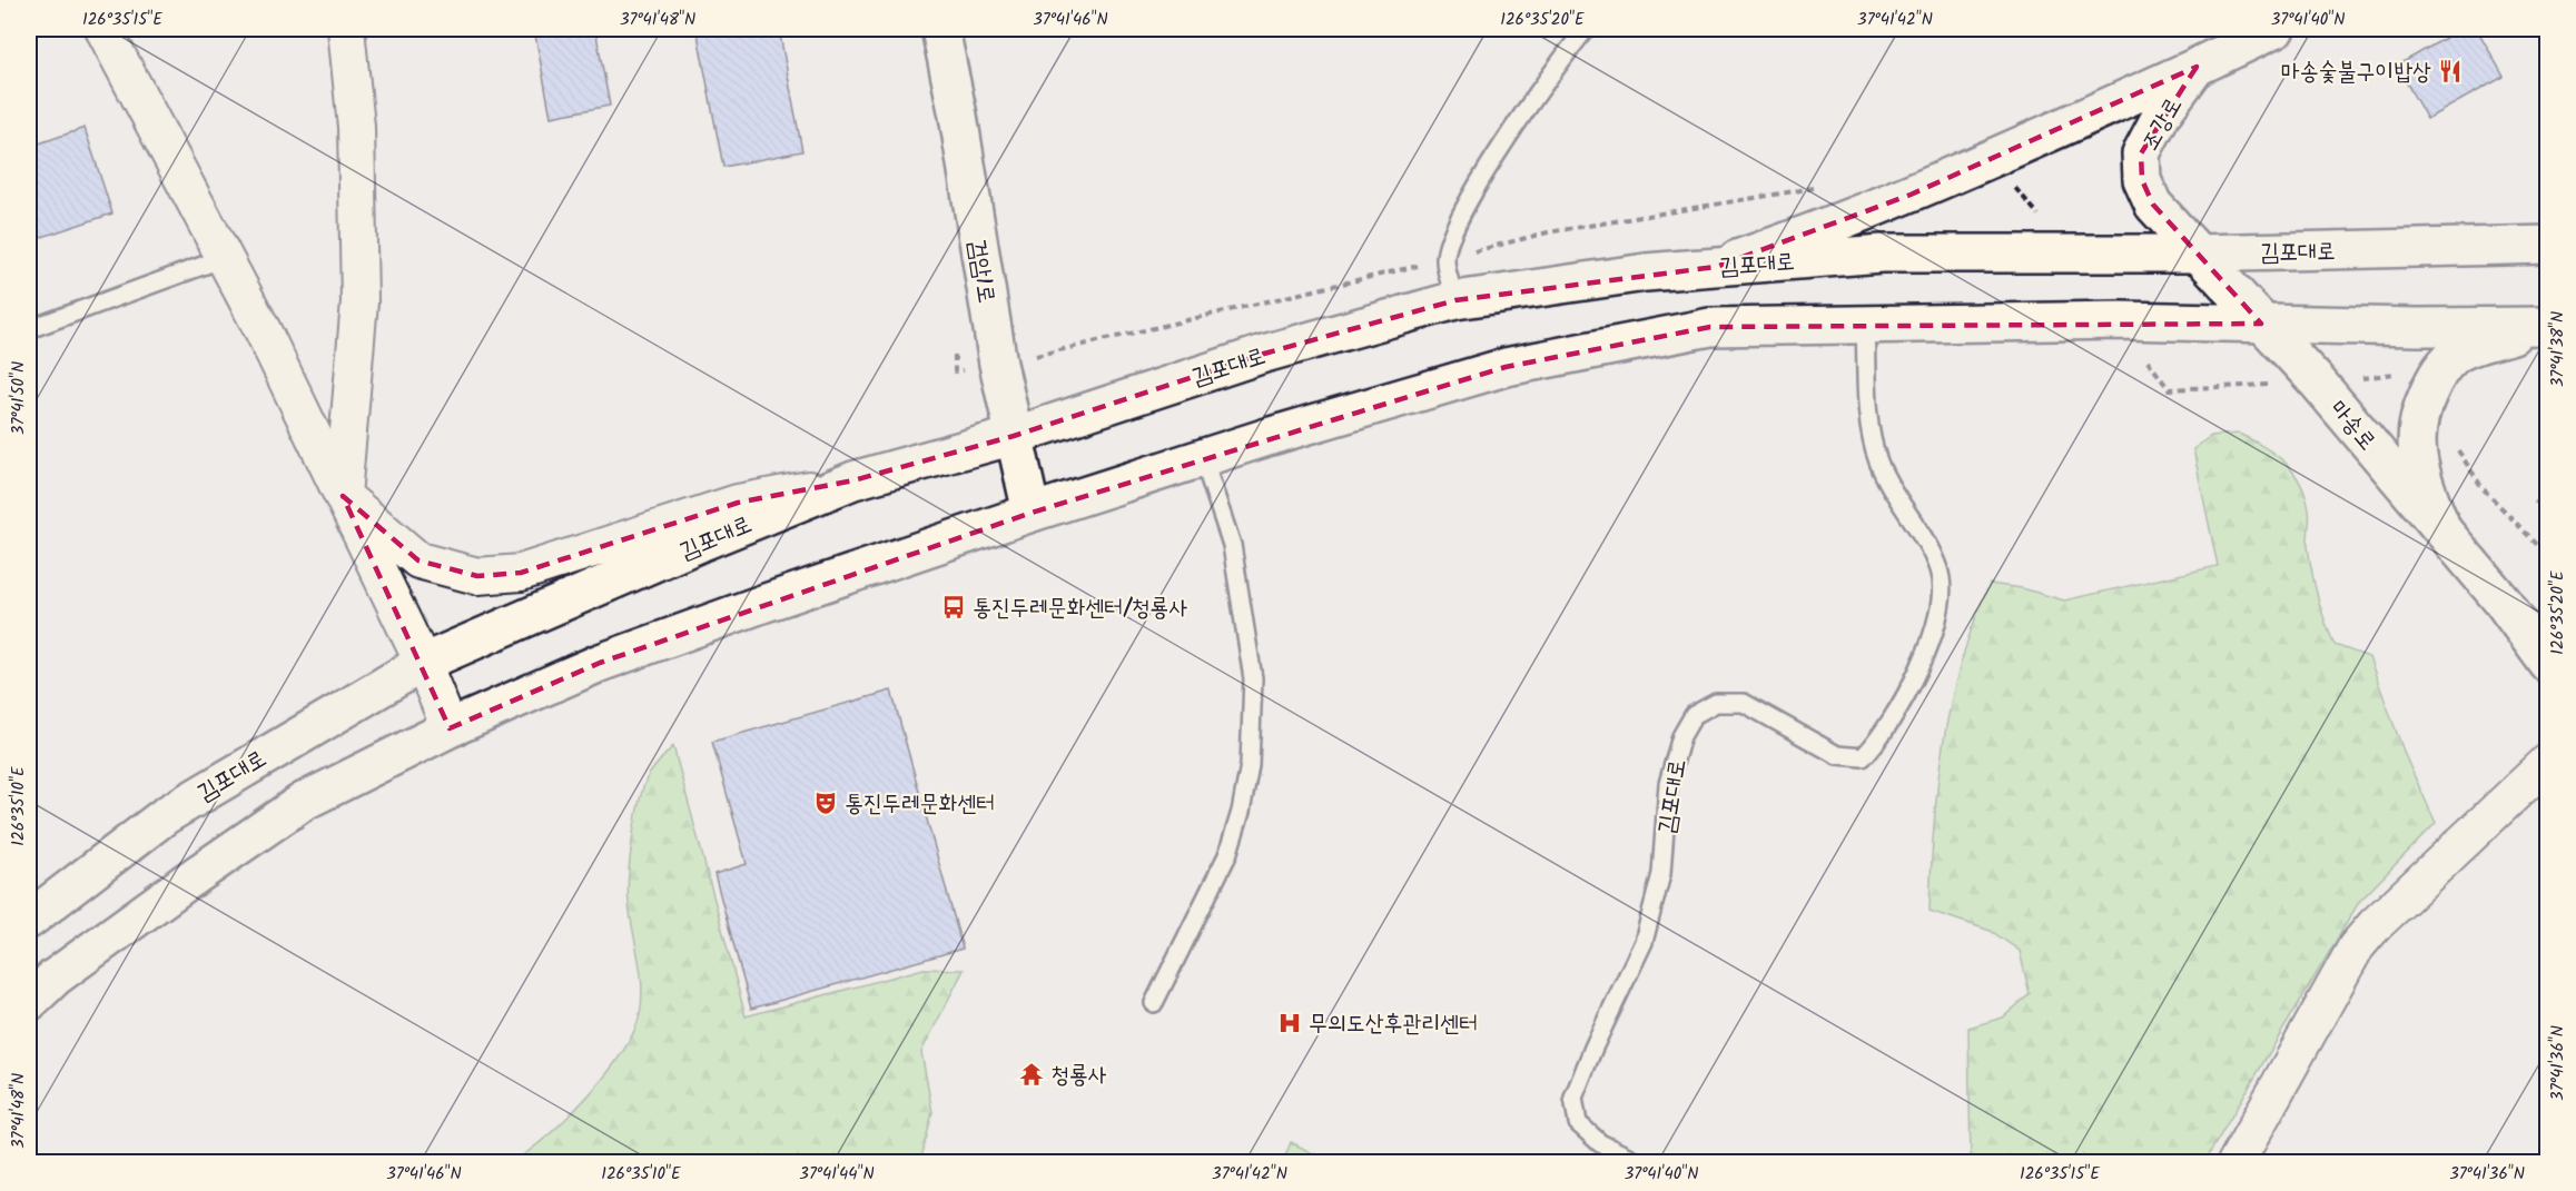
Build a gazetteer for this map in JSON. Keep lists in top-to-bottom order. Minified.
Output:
{"streets":{"main road":["조강로","김포대로","검암1로","마송로"]},"crossings":[["조강로","김포대로"],["조강로","마송로"],["김포대로","검암1로"],["김포대로","마송로"]],"places":{"restaurant":["마송숯불구이밥상"],"bus stop":["통진두레문화센터/청룡사"],"theatre":["통진두레문화센터"],"hospital":["무의도산후관리센터"],"temple":["청룡사"]},"coordinates":["126°35'15\"E","37°41'48\"N","37°41'46\"N","126°35'20\"E","37°41'42\"N","37°41'40\"N","37°41'38\"N","37°41'50\"N","126°35'10\"E","37°41'36\"N","37°41'44\"N"]}
